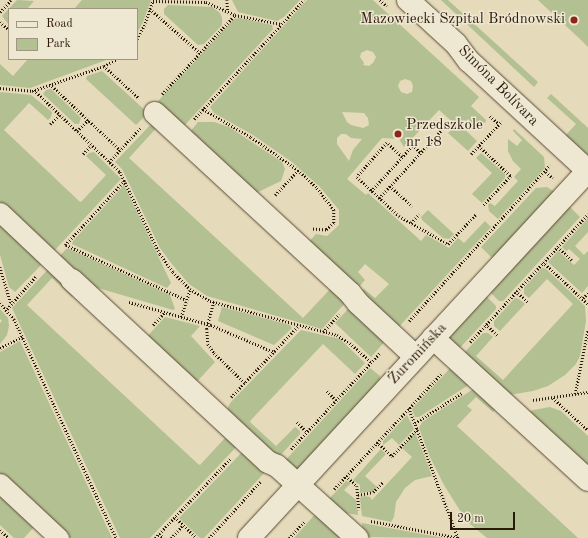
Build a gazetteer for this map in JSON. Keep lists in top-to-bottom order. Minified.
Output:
{"streets":{"street":["Simóna Bolívara","Żuromińska"]},"crossings":[["Simóna Bolívara","Żuromińska"]],"places":["Mazowiecki Szpital Bródnowski","Przedszkole nr 18"],"legend":["Road","Park"],"scale_bar":"20 m"}
